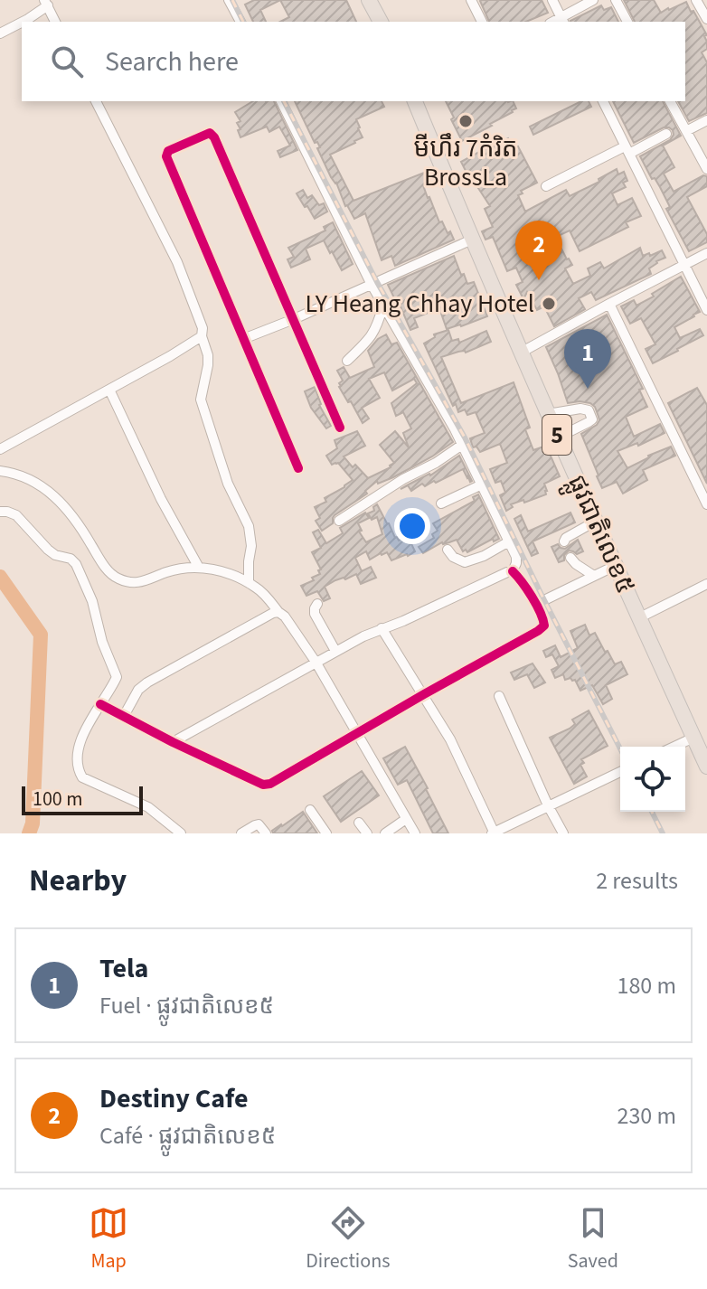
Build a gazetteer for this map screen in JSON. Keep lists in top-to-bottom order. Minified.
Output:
{"streets":{"highway":["5","ផ្លូវជាតិលេខ៥"]},"places":["មីហឹរ 7កំរិត BrossLa","LY Heang Chhay Hotel"],"scale_bar":"100 m","page":{"search":"Search here","pins":["2","1"],"scale":"100 m","heading":["Nearby","2 results"],"list":[{"mark":"1","name":"Tela","note":"Fuel · ផ្លូវជាតិលេខ៥","value":"180 m"},{"mark":"2","name":"Destiny Cafe","note":"Café · ផ្លូវជាតិលេខ៥","value":"230 m"}],"nav":["Map","Directions","Saved"]}}
